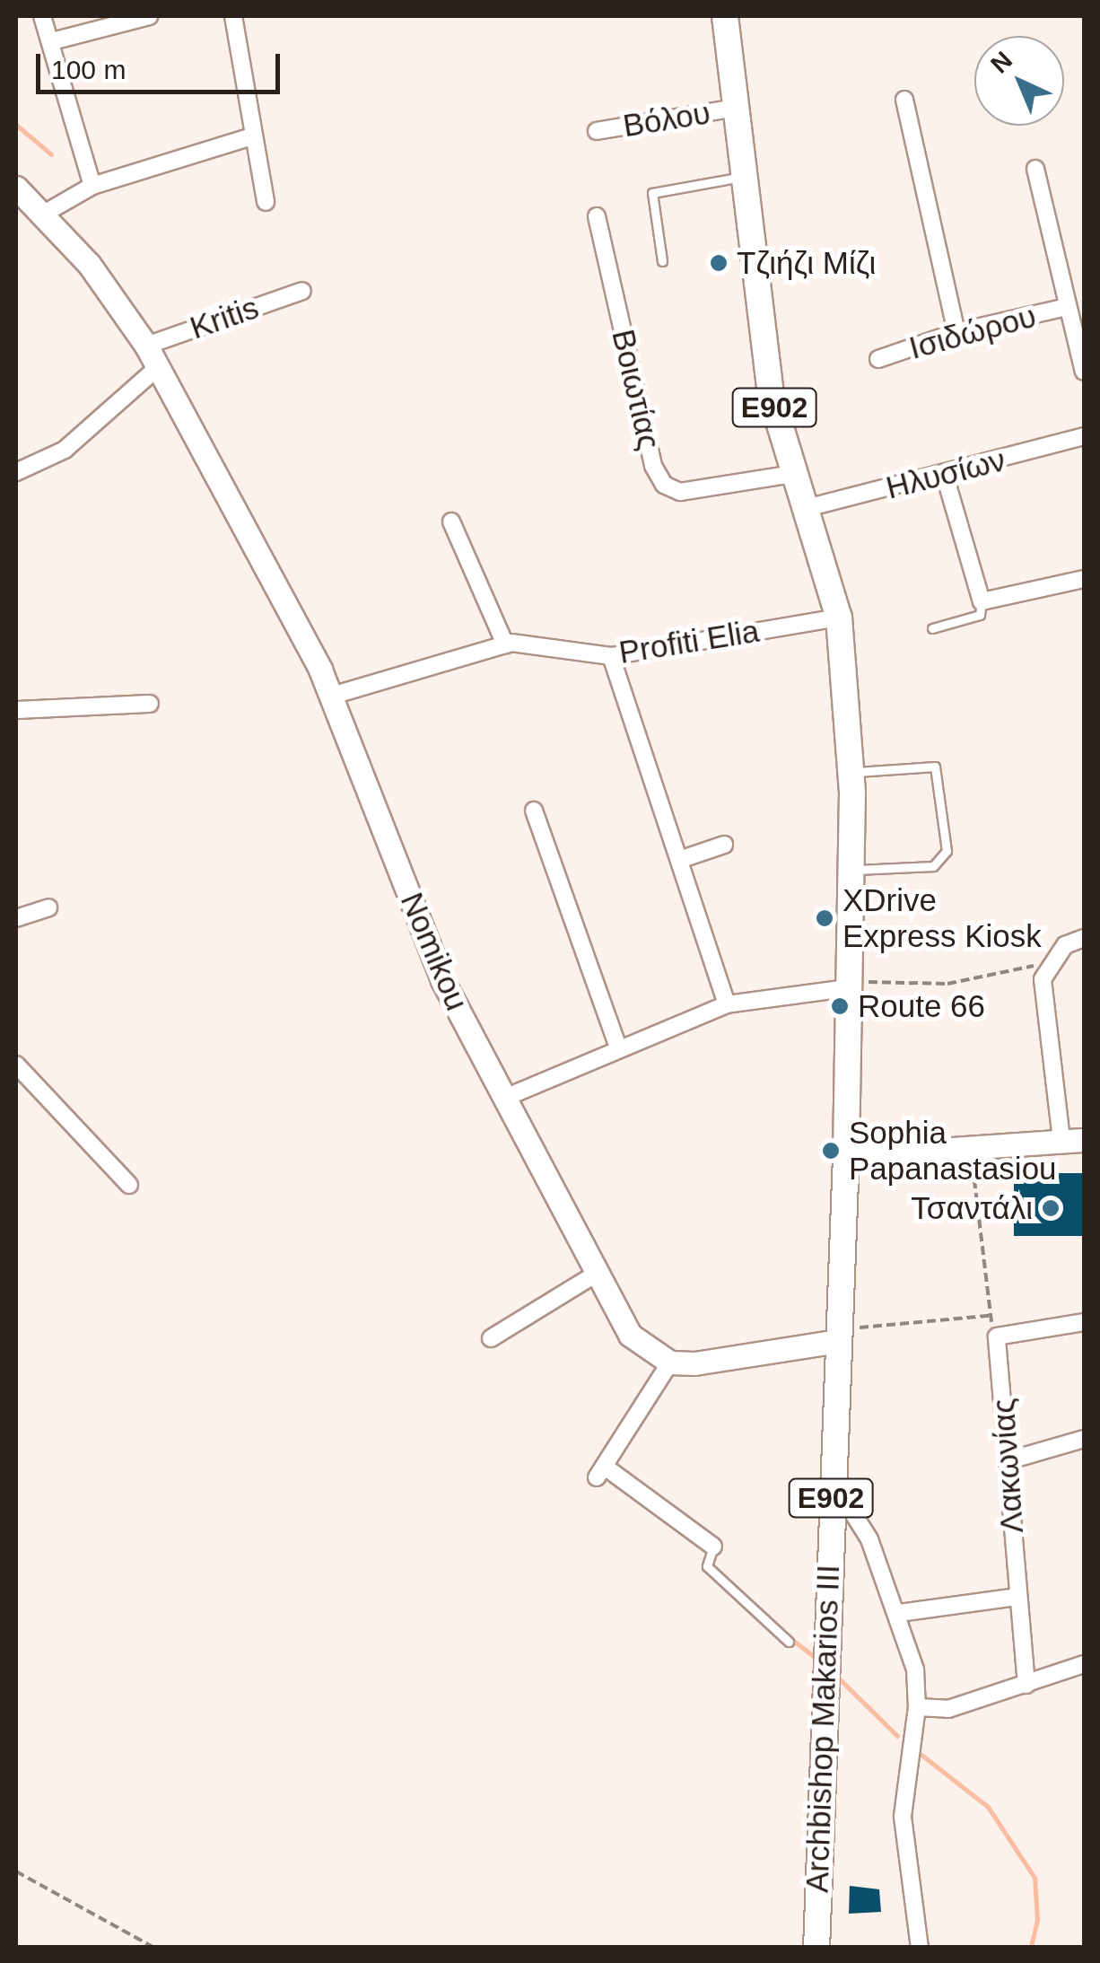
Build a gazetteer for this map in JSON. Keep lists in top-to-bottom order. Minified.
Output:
{"streets":{"main road":["E902","Archbishop Makarios III"],"street":["Βόλου","Kritis","Ισιδώρου","Βοιωτίας","Ηλυσίων","Profiti Elia","Nomikou","Λακωνίας"]},"crossings":[["Βόλου","Archbishop Makarios III"],["Kritis","Nomikou"],["Βοιωτίας","Archbishop Makarios III"],["Ηλυσίων","Archbishop Makarios III"],["Profiti Elia","Nomikou"],["Profiti Elia","Archbishop Makarios III"]],"places":["Τζιήζι Μίζι","XDrive Express Kiosk","Route 66","Sophia Papanastasiou","Τσαντάλι"],"scale_bar":"100 m","north":"top left"}
